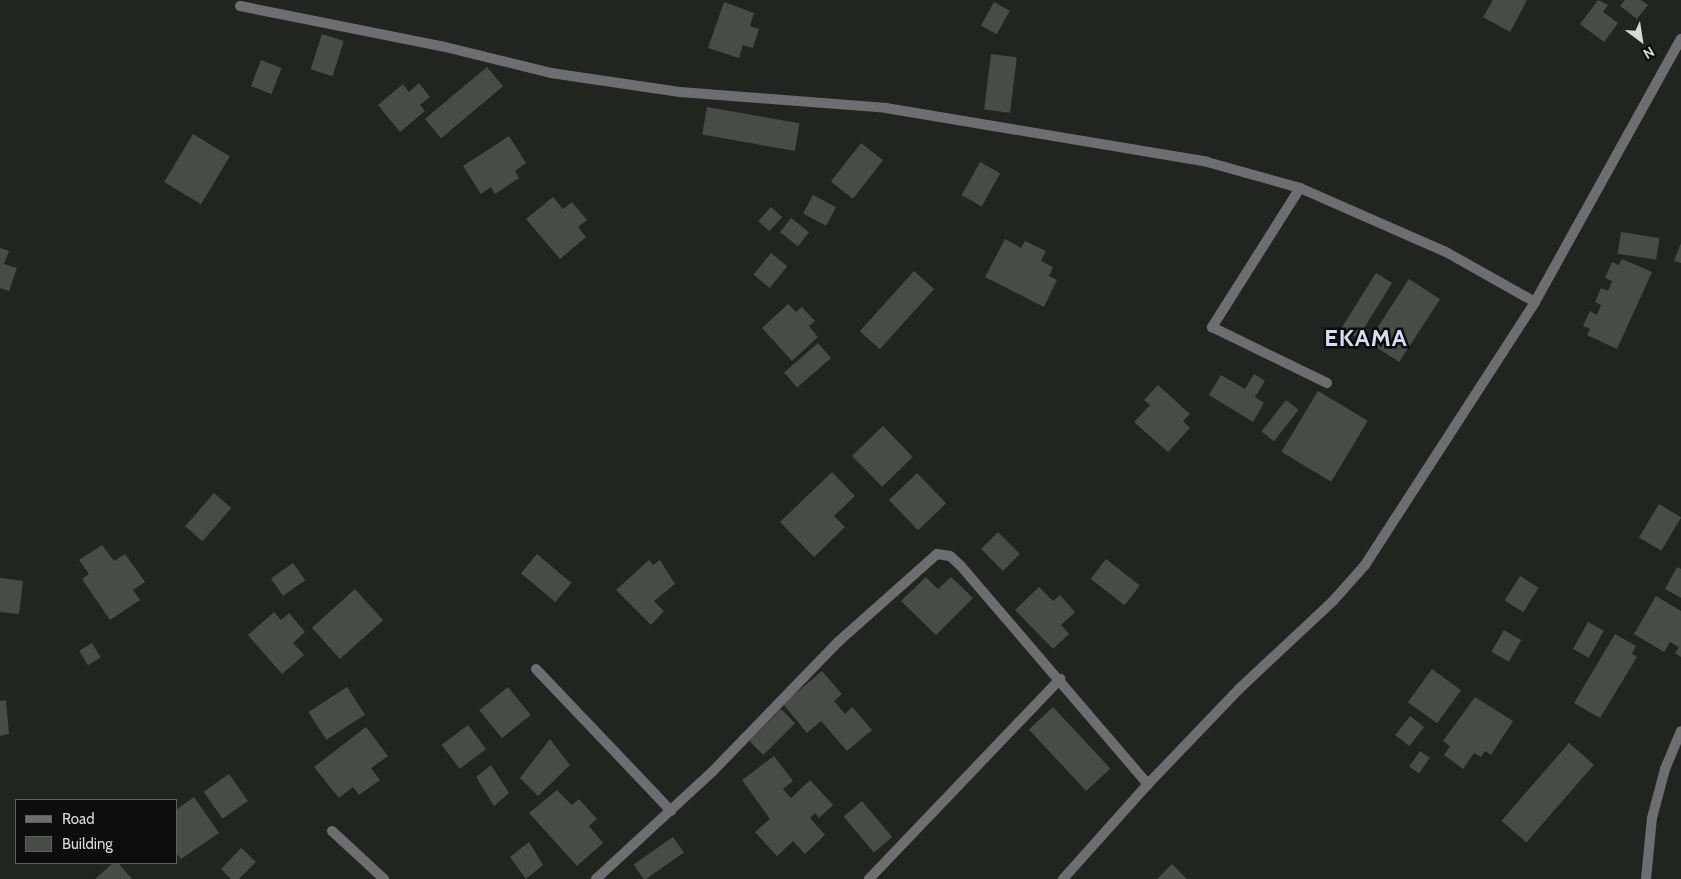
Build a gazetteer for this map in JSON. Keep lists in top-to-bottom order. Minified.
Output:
{"districts":["EKAMA"],"legend":["Road","Building"],"north":"bottom right"}
